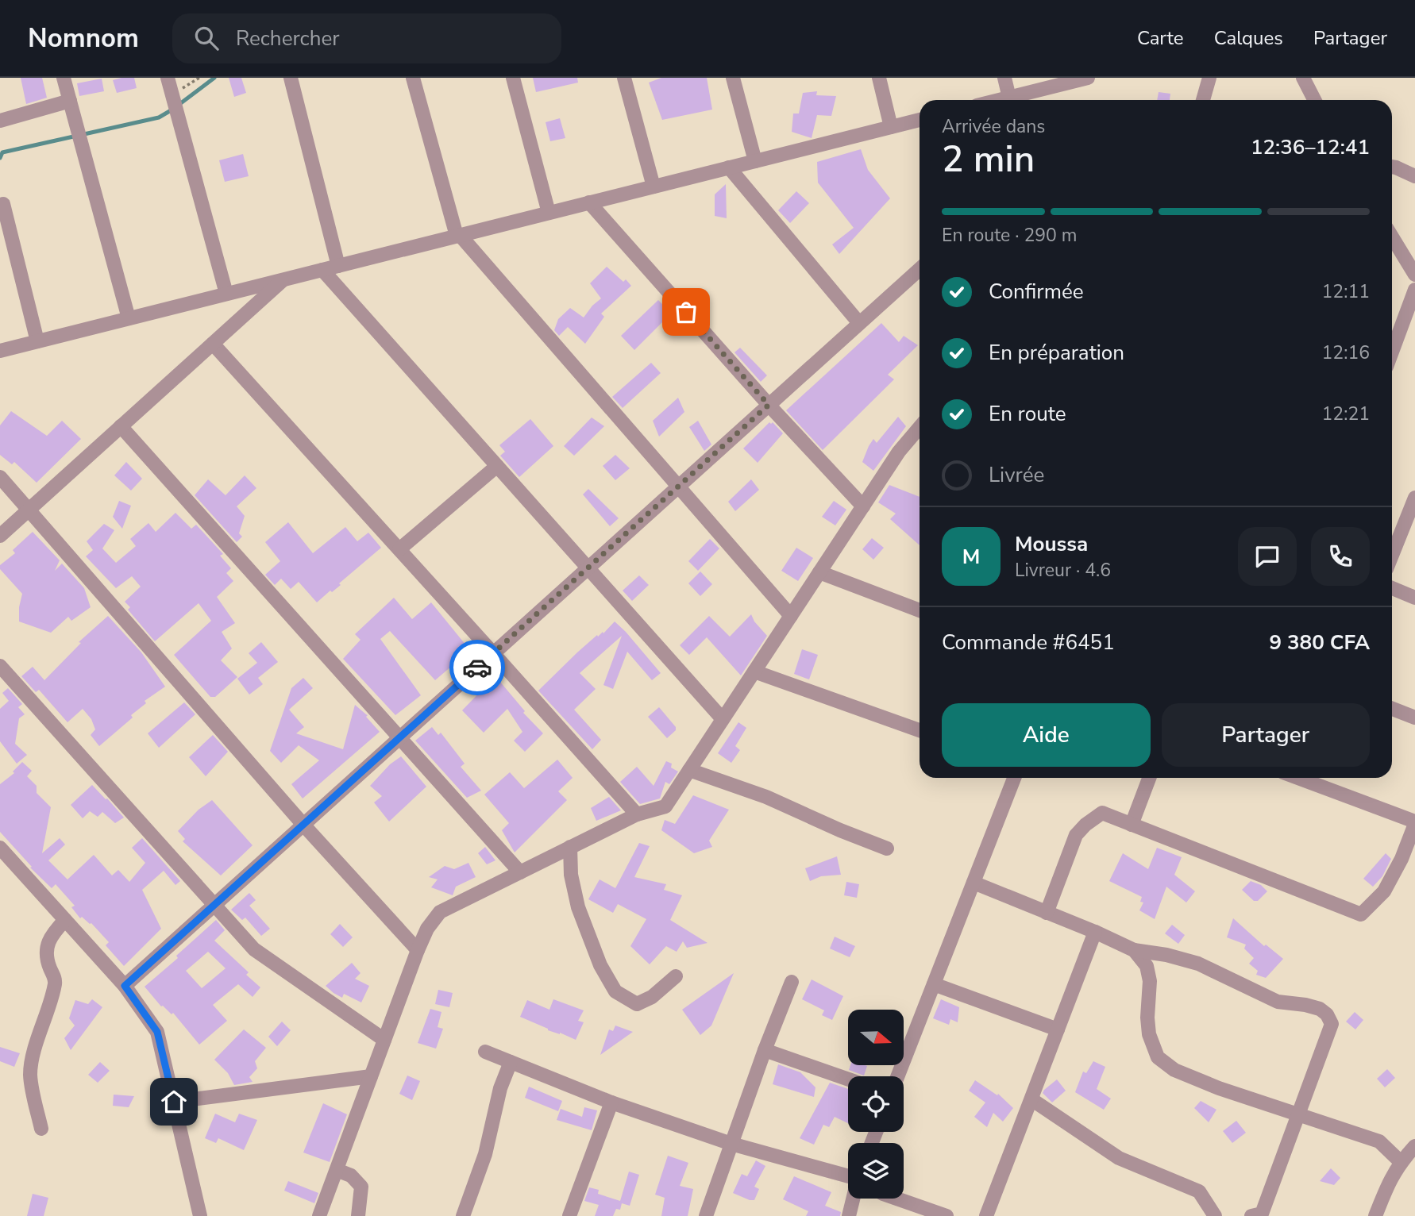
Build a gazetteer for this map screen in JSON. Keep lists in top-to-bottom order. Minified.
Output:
{"north":"right","page":{"header":"Nomnom","search":"Rechercher","nav":["Carte","Calques","Partager"],"heading":["2 min","Arrivée dans","12:36–12:41"],"panel":["Moussa","Livreur · 4.6","Commande #6451","9 380 CFA"],"bar":"En route · 290 m","list":[["Confirmée","12:11"],["En préparation","12:16"],["En route","12:21"],"Livrée"],"round":"M","buttons":["Aide","Partager"]}}
